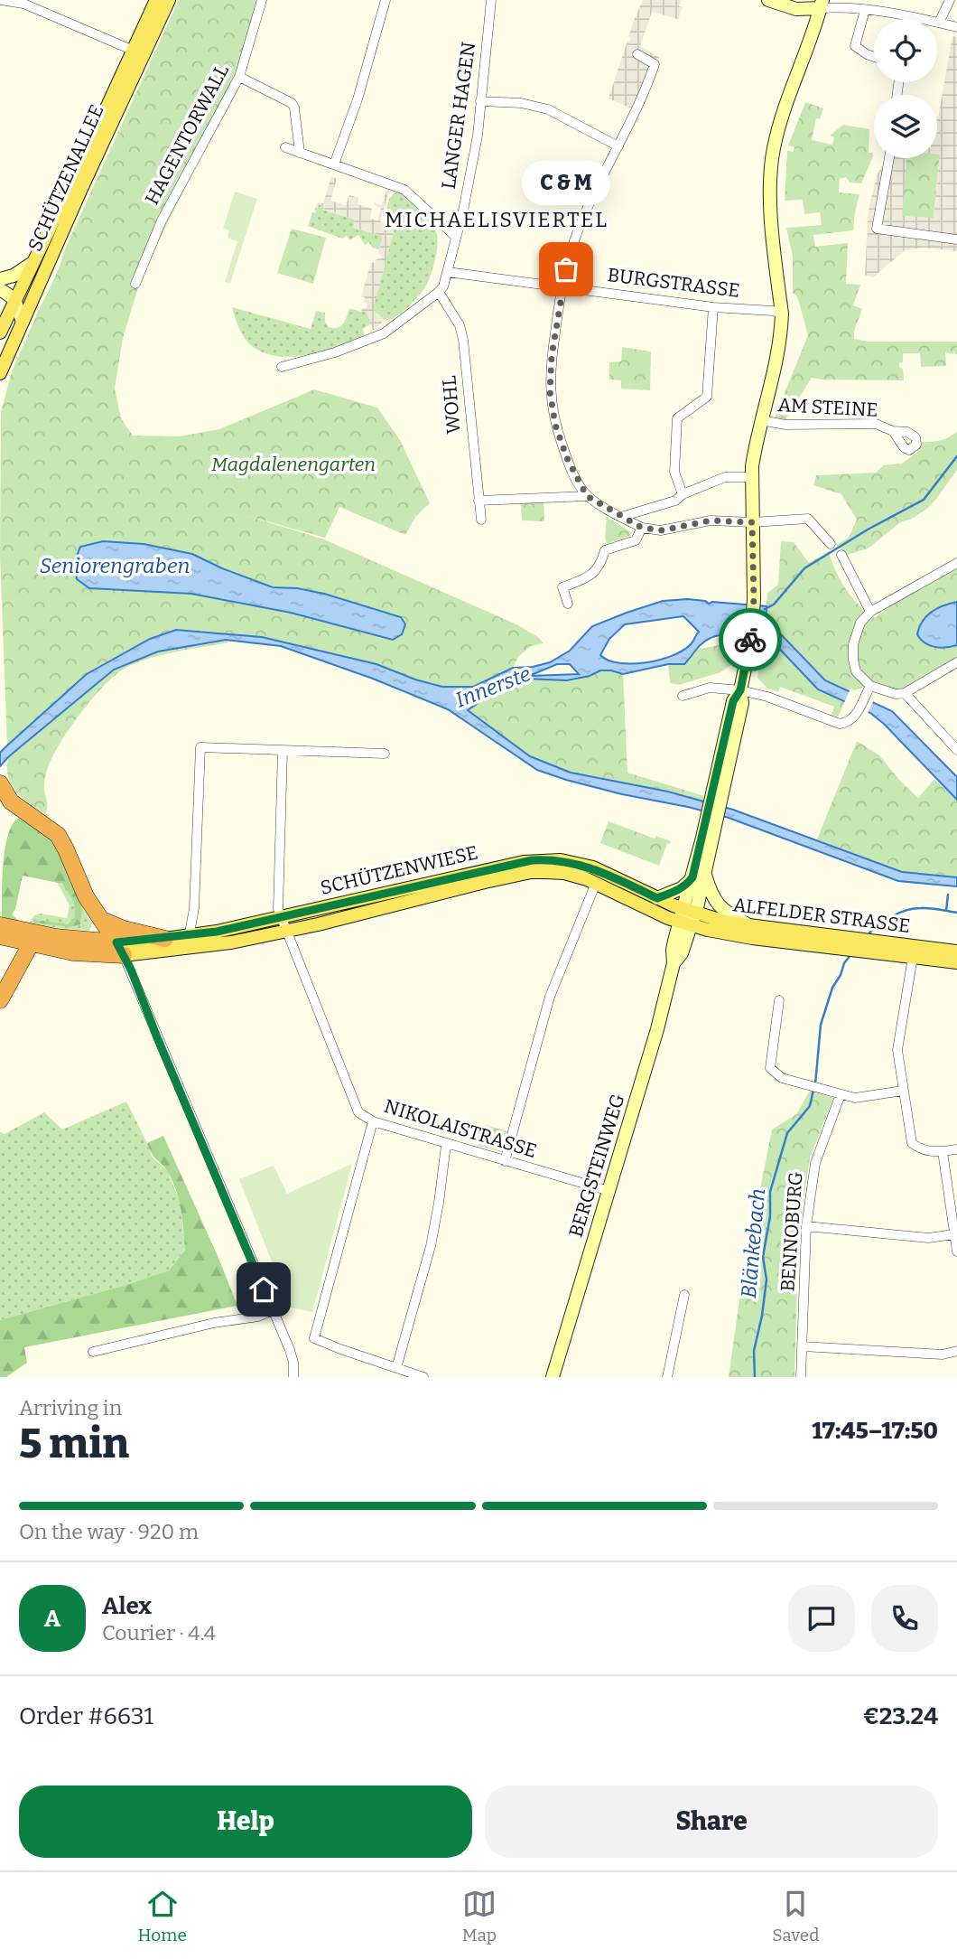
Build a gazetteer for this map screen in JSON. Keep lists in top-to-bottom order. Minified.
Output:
{"streets":{"main road":["SCHÜTZENALLEE","SCHÜTZENWIESE","ALFELDER STRASSE"],"street":["LANGER HAGEN","HAGENTORWALL","BURGSTRASSE","WOHL","AM STEINE","NIKOLAISTRASSE","BERGSTEINWEG","BENNOBURG"]},"crossings":[["LANGER HAGEN","BURGSTRASSE"],["LANGER HAGEN","WOHL"],["BURGSTRASSE","BERGSTEINWEG"],["AM STEINE","BERGSTEINWEG"],["SCHÜTZENWIESE","ALFELDER STRASSE"],["SCHÜTZENWIESE","NIKOLAISTRASSE"],["SCHÜTZENWIESE","BERGSTEINWEG"],["ALFELDER STRASSE","BERGSTEINWEG"],["NIKOLAISTRASSE","BERGSTEINWEG"]],"districts":["MICHAELISVIERTEL"],"water":["Seniorengraben","Innerste","Blänkebach"],"parks":["Magdalenengarten"],"places":["C & M"],"page":{"bubble":"C & M","heading":["5 min","Arriving in","17:45–17:50"],"panel":["Alex","Courier · 4.4","Order #6631","€23.24"],"bar":"On the way · 920 m","round":"A","buttons":["Help","Share"],"tabs":["Home","Map","Saved"]}}
